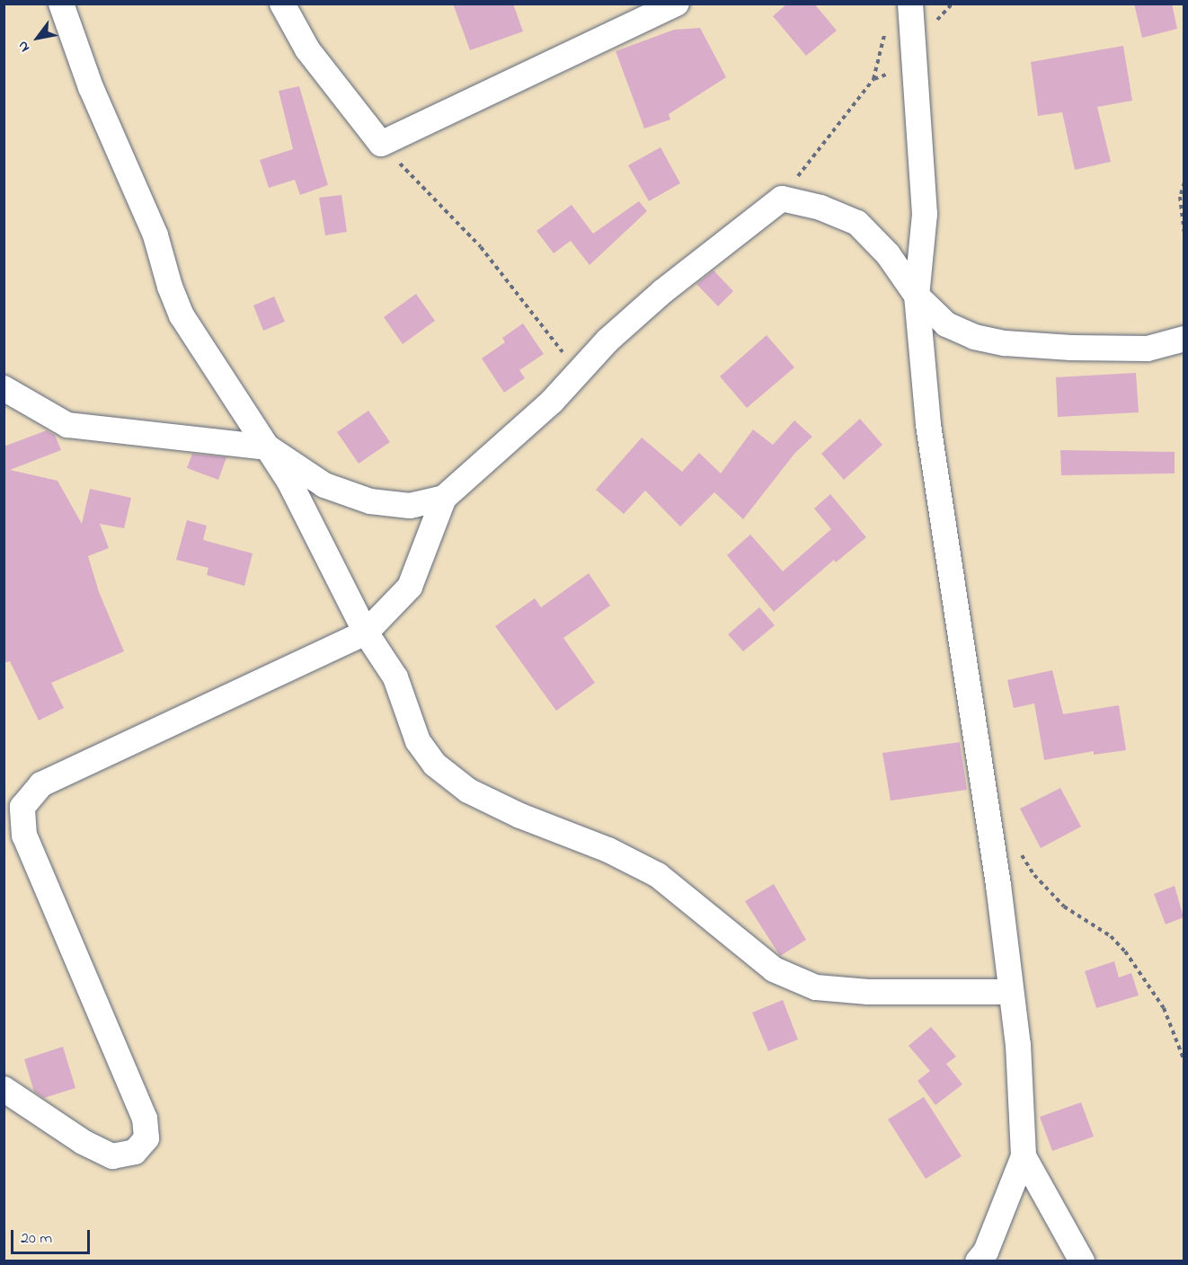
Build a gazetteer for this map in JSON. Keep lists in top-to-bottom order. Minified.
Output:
{"scale_bar":"20 m","north":"bottom left"}
